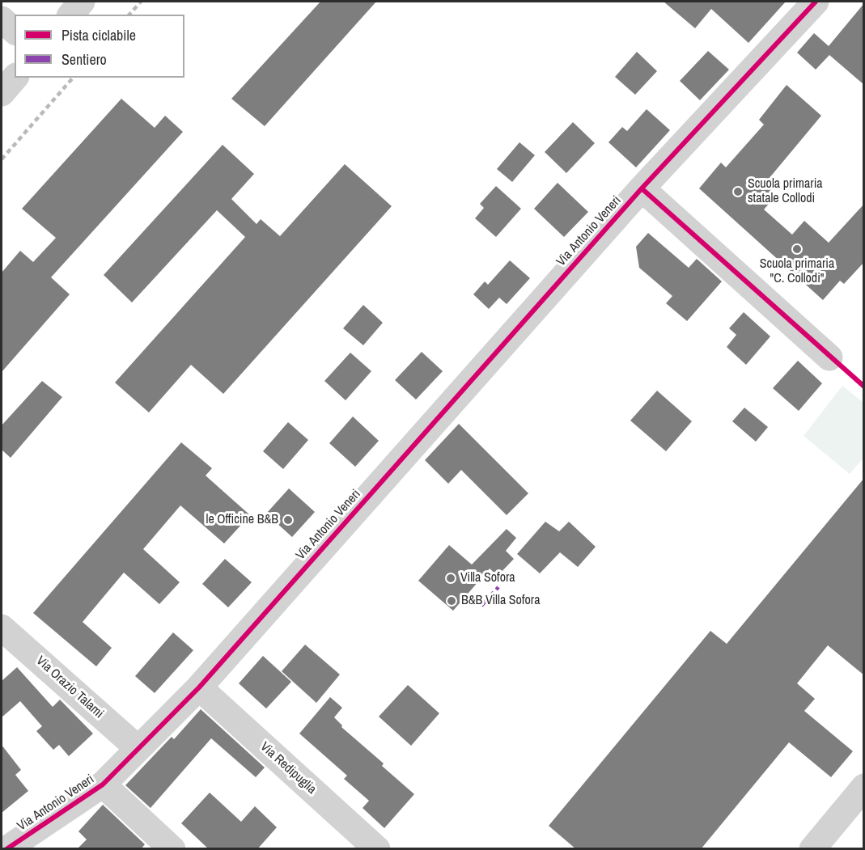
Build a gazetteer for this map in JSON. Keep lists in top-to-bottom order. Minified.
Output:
{"streets":{"street":["Via Antonio Veneri","Via Orazio Talami","Via Redipuglia"]},"crossings":[["Via Antonio Veneri","Via Orazio Talami"],["Via Antonio Veneri","Via Redipuglia"]],"places":["Scuola primaria statale Collodi","Scuola primaria \"C. Collodi\"","le Officine B&B","Villa Sofora","B&B Villa Sofora"],"legend":["Pista ciclabile","Sentiero"]}
